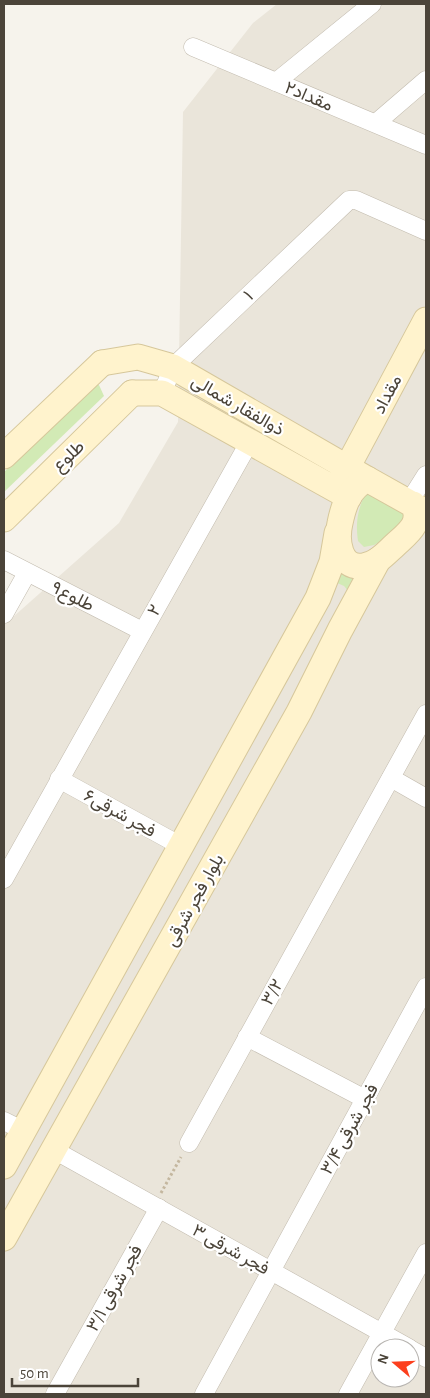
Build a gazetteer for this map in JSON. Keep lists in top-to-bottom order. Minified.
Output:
{"streets":{"main road":["مقداد","ذوالفقار شمالی","طلوع","بلوار فجر شرقی"],"street":["مقداد۲","۱","طلوع۹","۲","فجر شرقی۶","۳/۲","۳/۴ فجر شرقی","۳ فجر شرقی","۳/۱ فجر شرقی"]},"crossings":[["۱","ذوالفقار شمالی"],["مقداد","ذوالفقار شمالی"],["ذوالفقار شمالی","طلوع"],["ذوالفقار شمالی","۲"],["طلوع۹","۲"],["۲","فجر شرقی۶"],["بلوار فجر شرقی","۳ فجر شرقی"],["۳/۴ فجر شرقی","۳ فجر شرقی"],["۳ فجر شرقی","۳/۱ فجر شرقی"]],"scale_bar":"50 m","north":"left"}
